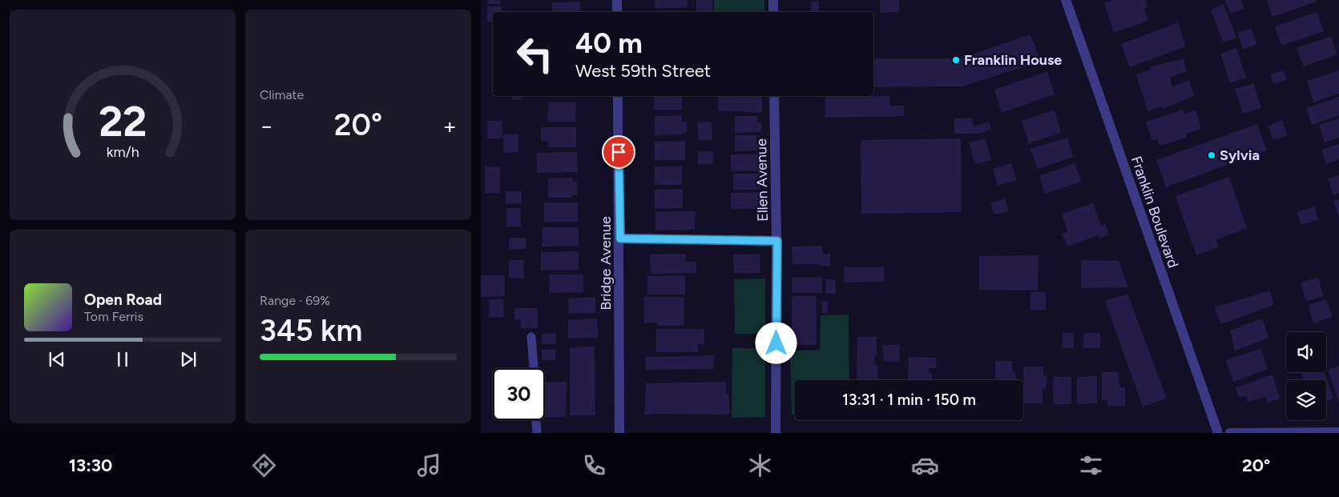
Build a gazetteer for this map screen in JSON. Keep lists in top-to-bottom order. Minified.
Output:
{"streets":{"street":["Ellen Avenue","Franklin Boulevard","Bridge Avenue"]},"places":["Franklin House","Sylvia"],"page":{"tile":["Climate",["Range · 69%","345 km"]],"turn":["40 m","West 59th Street"],"heat":["−","20°","+"],"song":["Open Road","Tom Ferris"],"limit":"30","trip":"13:31 · 1 min · 150 m","tabs":["13:30","20°"],"gauge":["22","km/h"]}}
